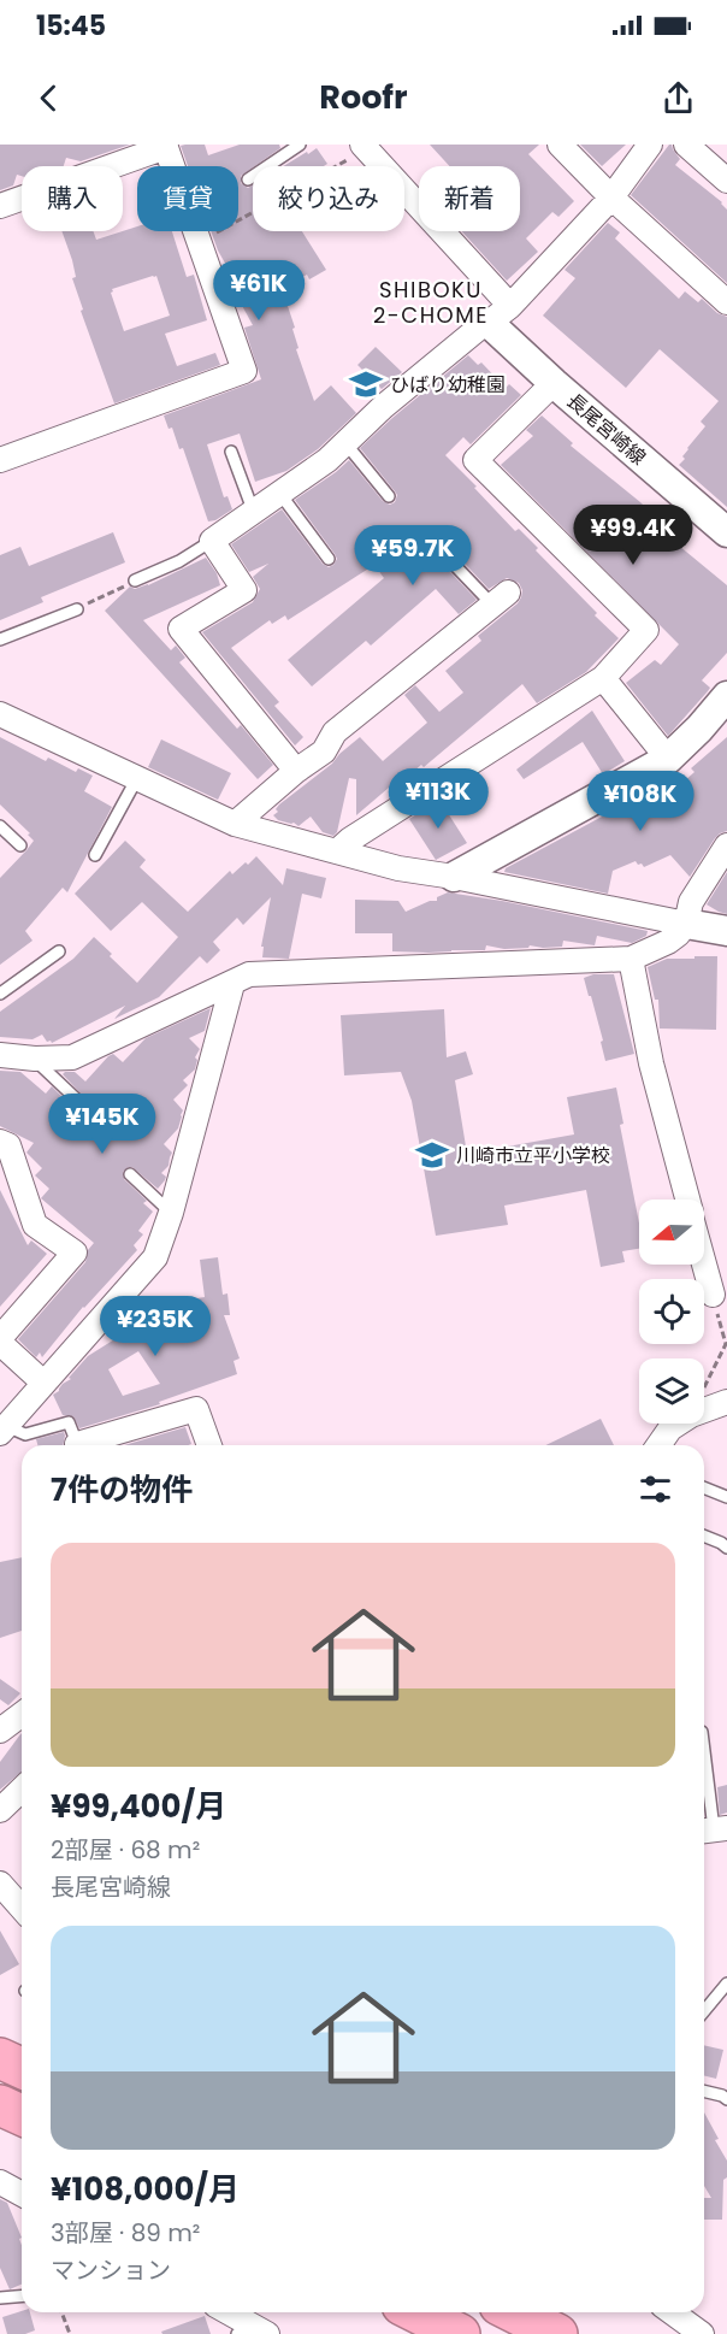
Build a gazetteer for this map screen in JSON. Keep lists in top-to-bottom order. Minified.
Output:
{"streets":{"street":["長尾宮崎線"]},"districts":["SHIBOKU 2-CHOME"],"places":{"school or university":["ひばり幼稚園","川崎市立平小学校"]},"north":"left","page":{"status":"15:45","header":"Roofr","chip":["購入","賃貸","絞り込み","新着"],"price":["¥61K","¥99.4K","¥59.7K","¥113K","¥108K","¥145K","¥235K"],"heading":"7件の物件","list":[{"name":"¥99,400/月","note":"2部屋 · 68 m² · 長尾宮崎線"},{"name":"¥108,000/月","note":"3部屋 · 89 m² · マンション"}]}}
